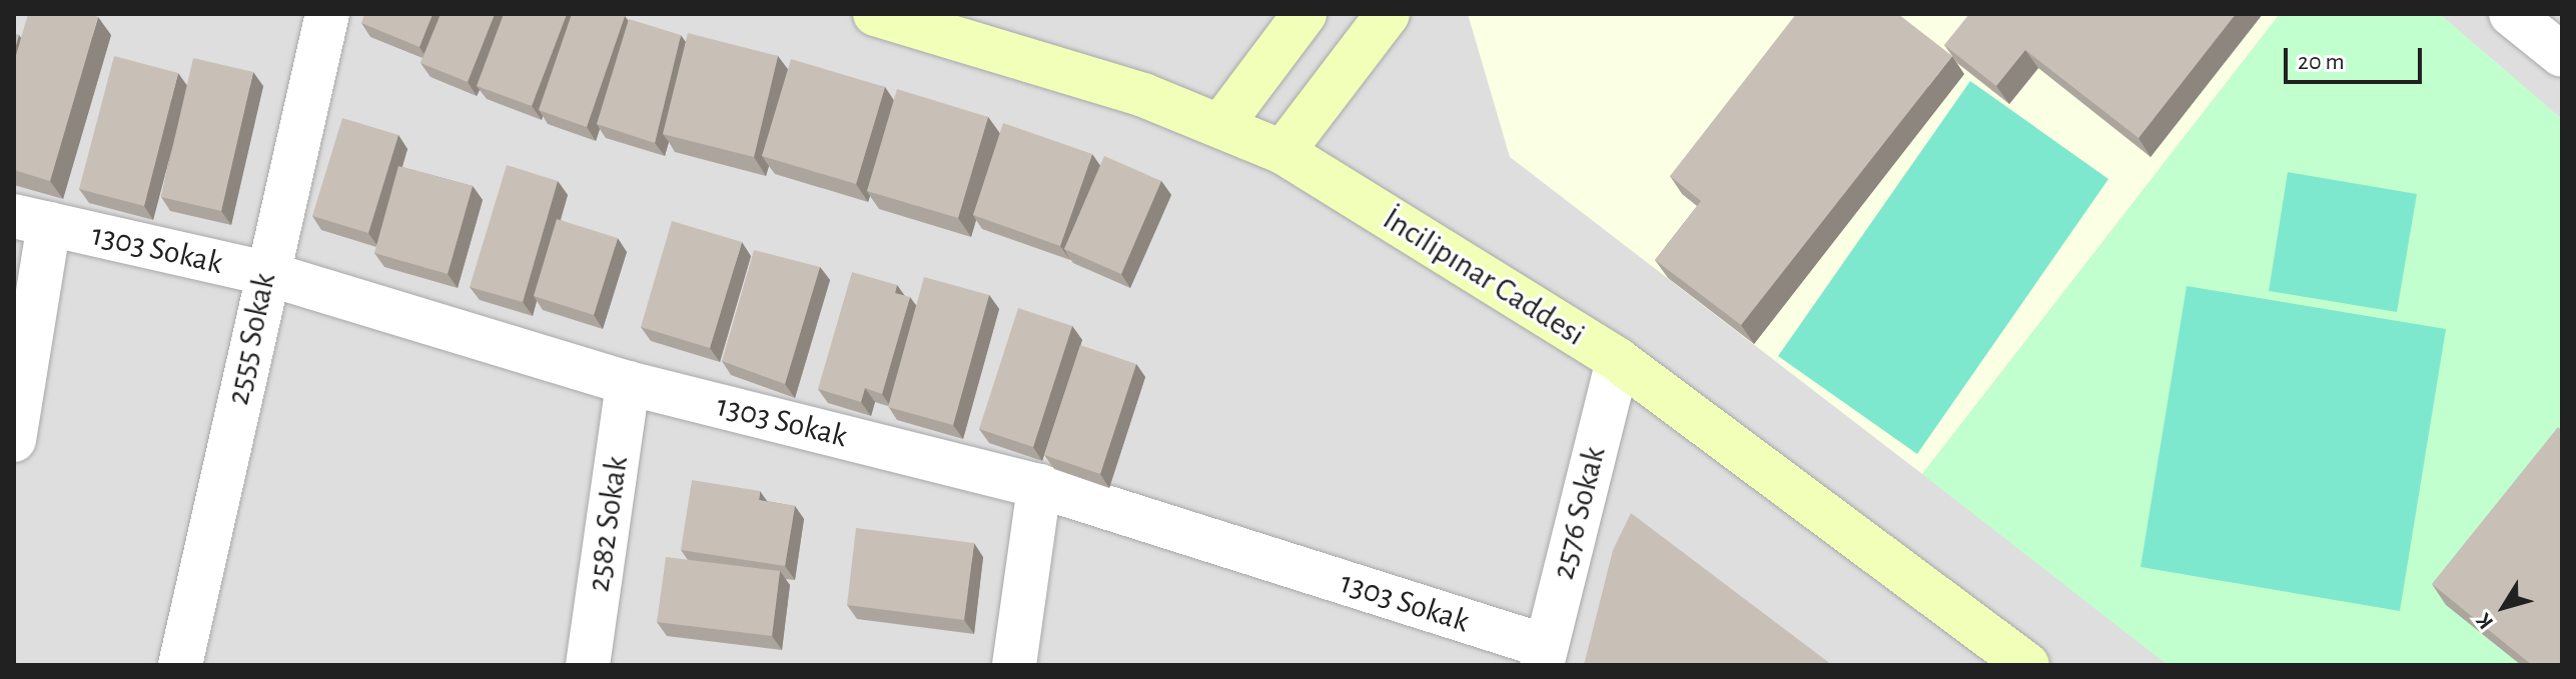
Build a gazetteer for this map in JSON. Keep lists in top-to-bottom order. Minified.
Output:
{"streets":{"main road":["İncilipınar Caddesi"],"street":["1303 Sokak","2555 Sokak","2576 Sokak","2582 Sokak"]},"crossings":[["1303 Sokak","2555 Sokak"],["1303 Sokak","2576 Sokak"],["1303 Sokak","2582 Sokak"],["İncilipınar Caddesi","2576 Sokak"]],"scale_bar":"20 m","north":"bottom left"}
